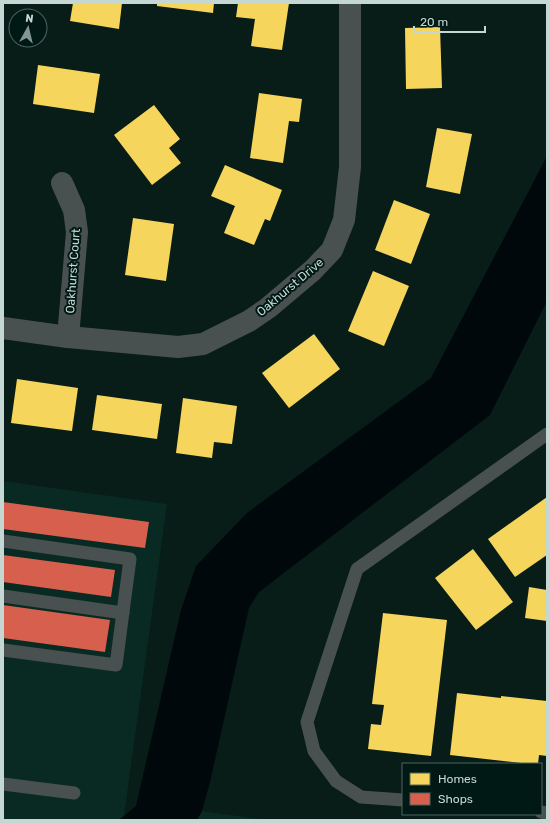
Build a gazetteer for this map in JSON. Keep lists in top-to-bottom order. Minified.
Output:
{"streets":{"street":["Oakhurst Court","Oakhurst Drive"]},"crossings":[["Oakhurst Court","Oakhurst Drive"]],"legend":["Homes","Shops"],"scale_bar":"20 m","north":"top"}
